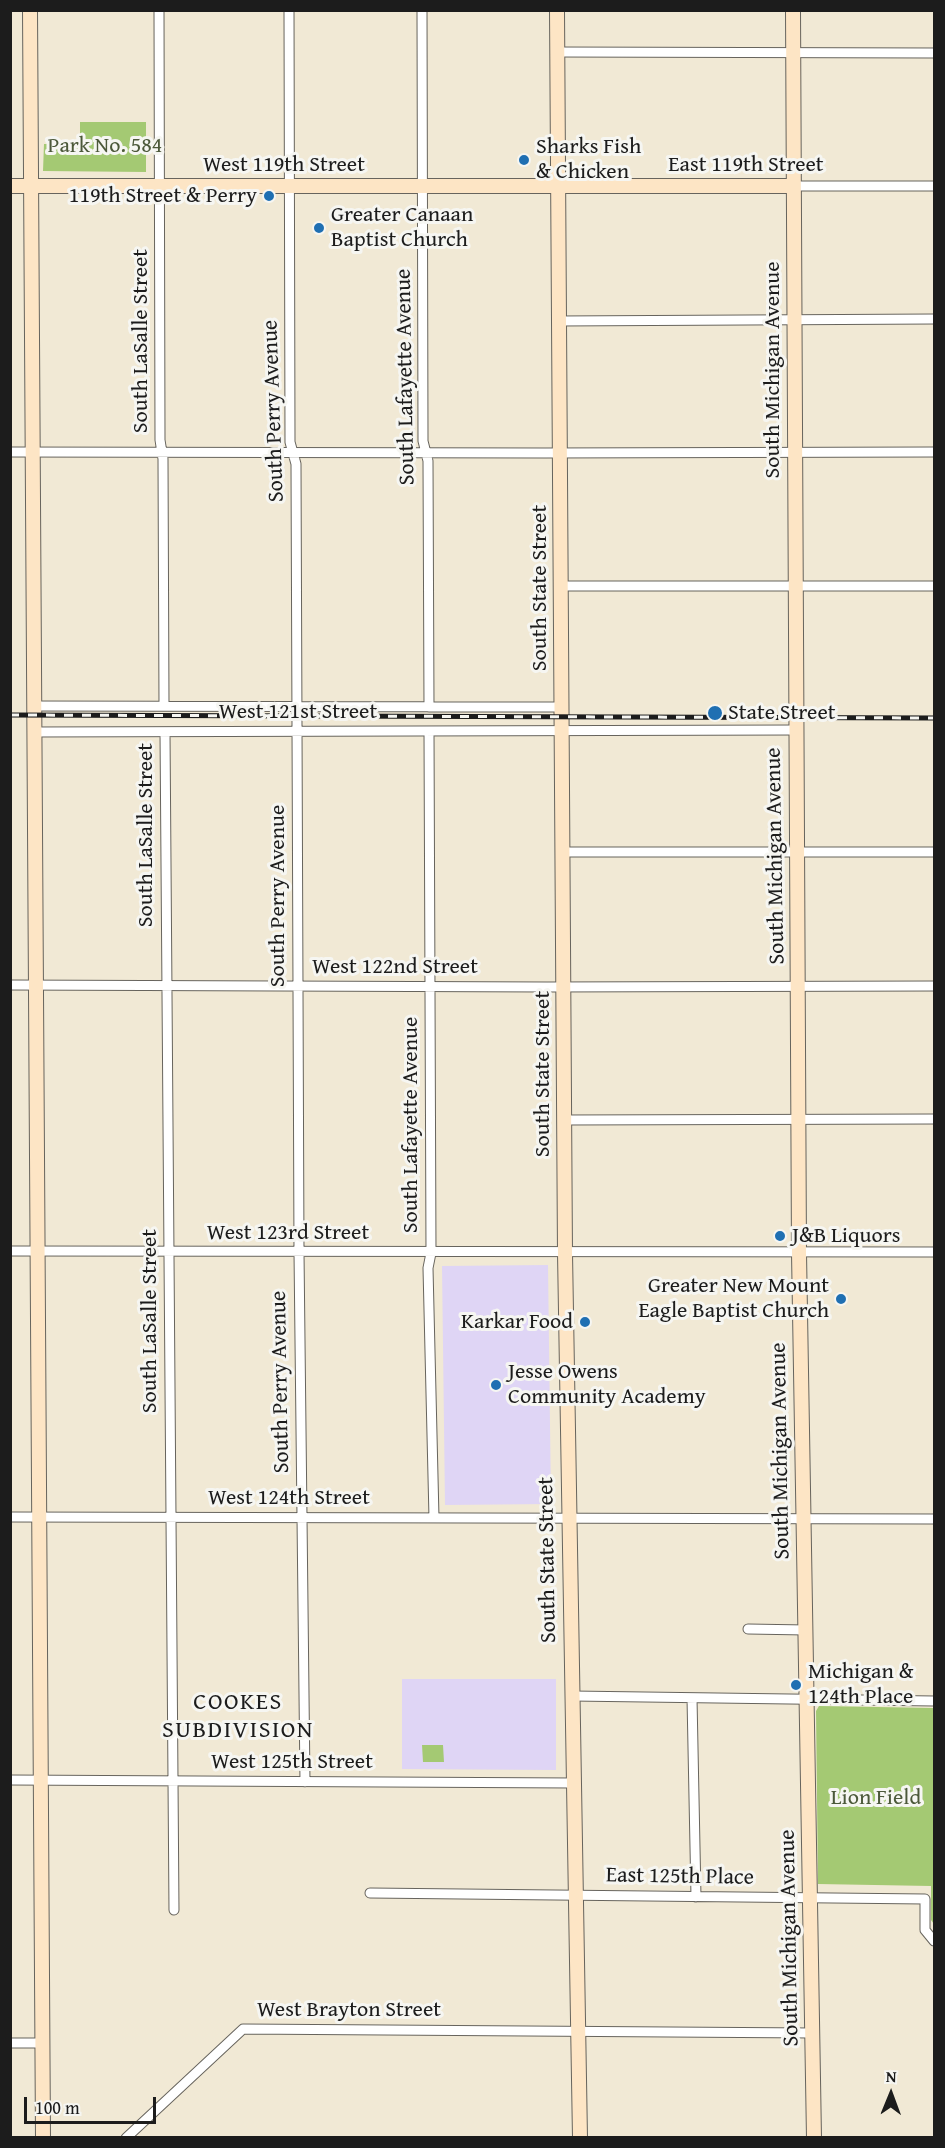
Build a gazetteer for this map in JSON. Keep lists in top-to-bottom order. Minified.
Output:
{"streets":{"street":["West 119th Street","East 119th Street","South LaSalle Street","South Michigan Avenue","South Lafayette Avenue","South Perry Avenue","South State Street","West 121st Street","West 122nd Street","West 123rd Street","West 124th Street","West 125th Street","East 125th Place","West Brayton Street"]},"crossings":[["West 119th Street","East 119th Street"],["West 119th Street","South LaSalle Street"],["West 119th Street","South Lafayette Avenue"],["West 119th Street","South Perry Avenue"],["West 119th Street","South State Street"],["East 119th Street","South Michigan Avenue"],["East 119th Street","South State Street"],["South LaSalle Street","West 121st Street"],["South LaSalle Street","West 122nd Street"],["South LaSalle Street","West 123rd Street"],["South LaSalle Street","West 124th Street"],["South LaSalle Street","West 125th Street"],["South Michigan Avenue","West 121st Street"],["South Michigan Avenue","West 122nd Street"],["South Michigan Avenue","West 123rd Street"],["South Michigan Avenue","West 124th Street"],["South Michigan Avenue","East 125th Place"],["South Michigan Avenue","West Brayton Street"],["South Lafayette Avenue","West 121st Street"],["South Lafayette Avenue","West 122nd Street"],["South Lafayette Avenue","West 123rd Street"],["South Lafayette Avenue","West 124th Street"],["South Perry Avenue","West 121st Street"],["South Perry Avenue","West 122nd Street"],["South Perry Avenue","West 123rd Street"],["South Perry Avenue","West 124th Street"],["South Perry Avenue","West 125th Street"],["South State Street","West 121st Street"],["South State Street","West 122nd Street"],["South State Street","West 123rd Street"],["South State Street","West 124th Street"],["South State Street","West 125th Street"],["South State Street","East 125th Place"],["South State Street","West Brayton Street"]],"districts":["COOKES SUBDIVISION"],"parks":["Park No. 584","Lion Field"],"places":["Sharks Fish & Chicken","119th Street & Perry","Greater Canaan Baptist Church","State Street","J&B Liquors","Greater New Mount Eagle Baptist Church","Karkar Food","Jesse Owens Community Academy","Michigan & 124th Place"],"scale_bar":"100 m","north":"top"}
